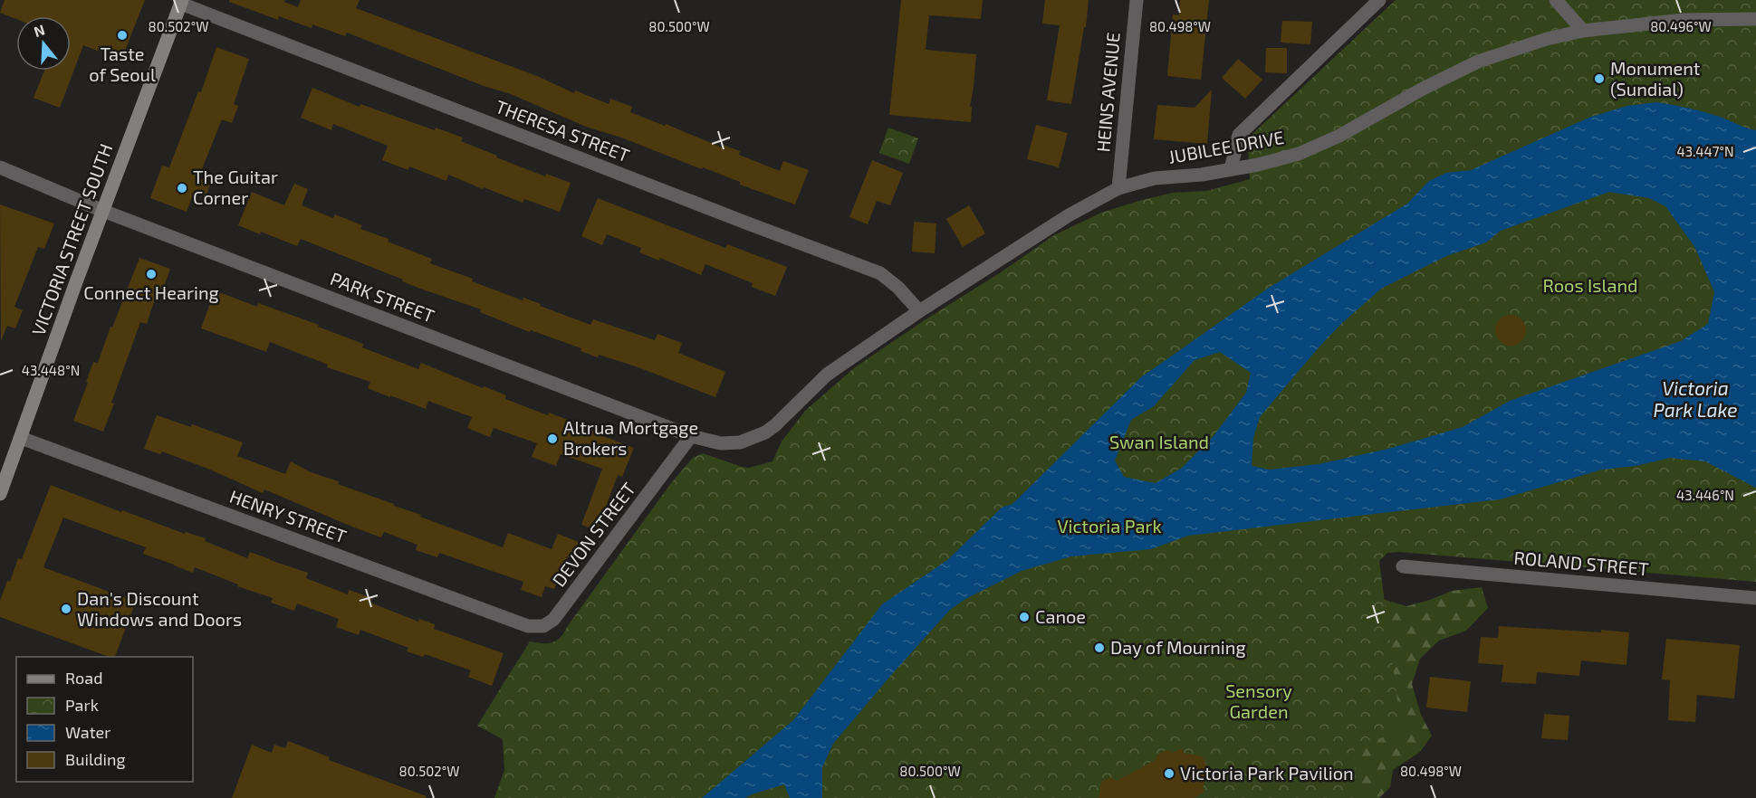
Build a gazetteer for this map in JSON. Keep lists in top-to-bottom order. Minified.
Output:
{"streets":{"main road":["VICTORIA STREET SOUTH"],"street":["HEINS AVENUE","THERESA STREET","JUBILEE DRIVE","PARK STREET","HENRY STREET","DEVON STREET","ROLAND STREET"]},"crossings":[["HEINS AVENUE","JUBILEE DRIVE"],["THERESA STREET","JUBILEE DRIVE"],["THERESA STREET","VICTORIA STREET SOUTH"],["JUBILEE DRIVE","PARK STREET"],["VICTORIA STREET SOUTH","PARK STREET"],["VICTORIA STREET SOUTH","HENRY STREET"],["PARK STREET","DEVON STREET"],["HENRY STREET","DEVON STREET"]],"water":["Victoria Park Lake"],"parks":["Roos Island","Swan Island","Victoria Park","Sensory Garden"],"places":["Taste of Seoul","Monument (Sundial)","The Guitar Corner","Connect Hearing","Altrua Mortgage Brokers","Dan's Discount Windows and Doors","Canoe","Day of Mourning","Victoria Park Pavilion"],"legend":["Road","Park","Water","Building"],"north":"top","coordinates":["80.502°W","80.500°W","80.498°W","80.496°W","43.447°N","43.448°N","43.446°N"]}
